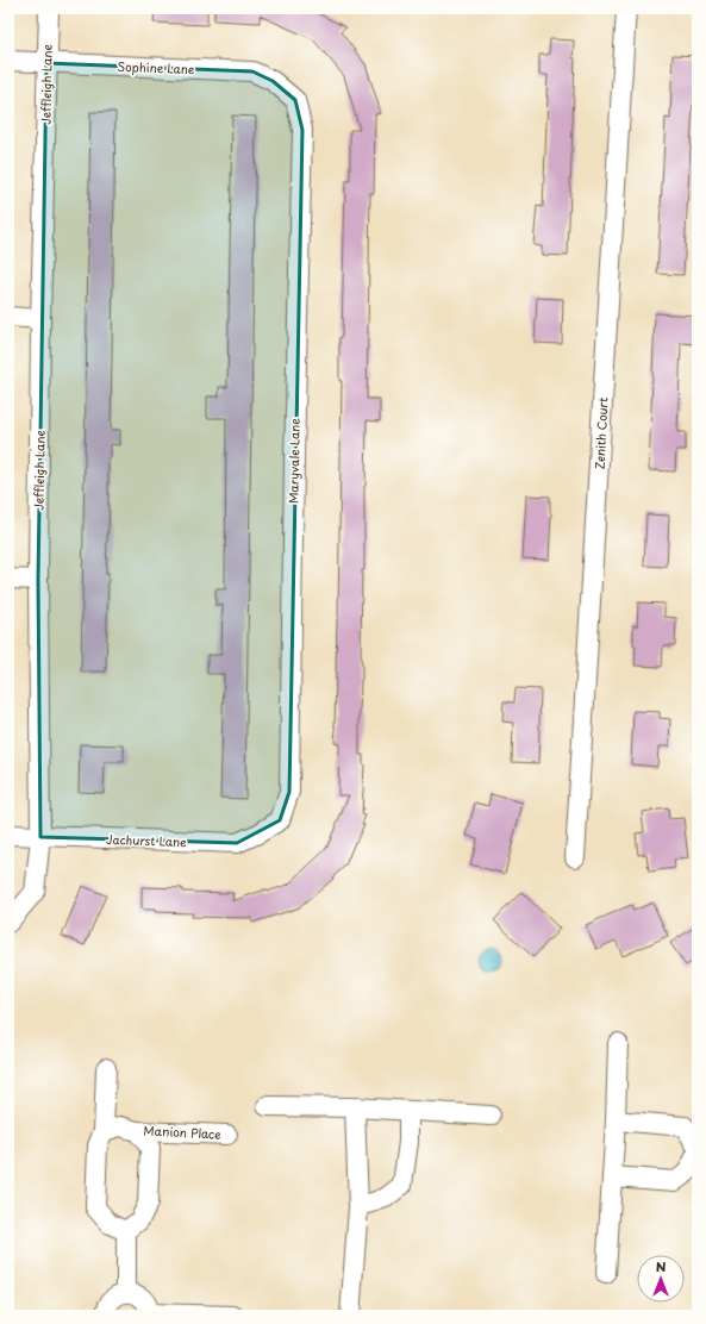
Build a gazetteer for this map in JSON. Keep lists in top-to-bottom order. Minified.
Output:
{"streets":{"street":["Sophine Lane","Jeffleigh Lane","Zenith Court","Maryvale Lane","Jachurst Lane","Manion Place"]},"crossings":[["Sophine Lane","Jeffleigh Lane"],["Sophine Lane","Maryvale Lane"],["Jeffleigh Lane","Jachurst Lane"],["Maryvale Lane","Jachurst Lane"]],"north":"top"}
